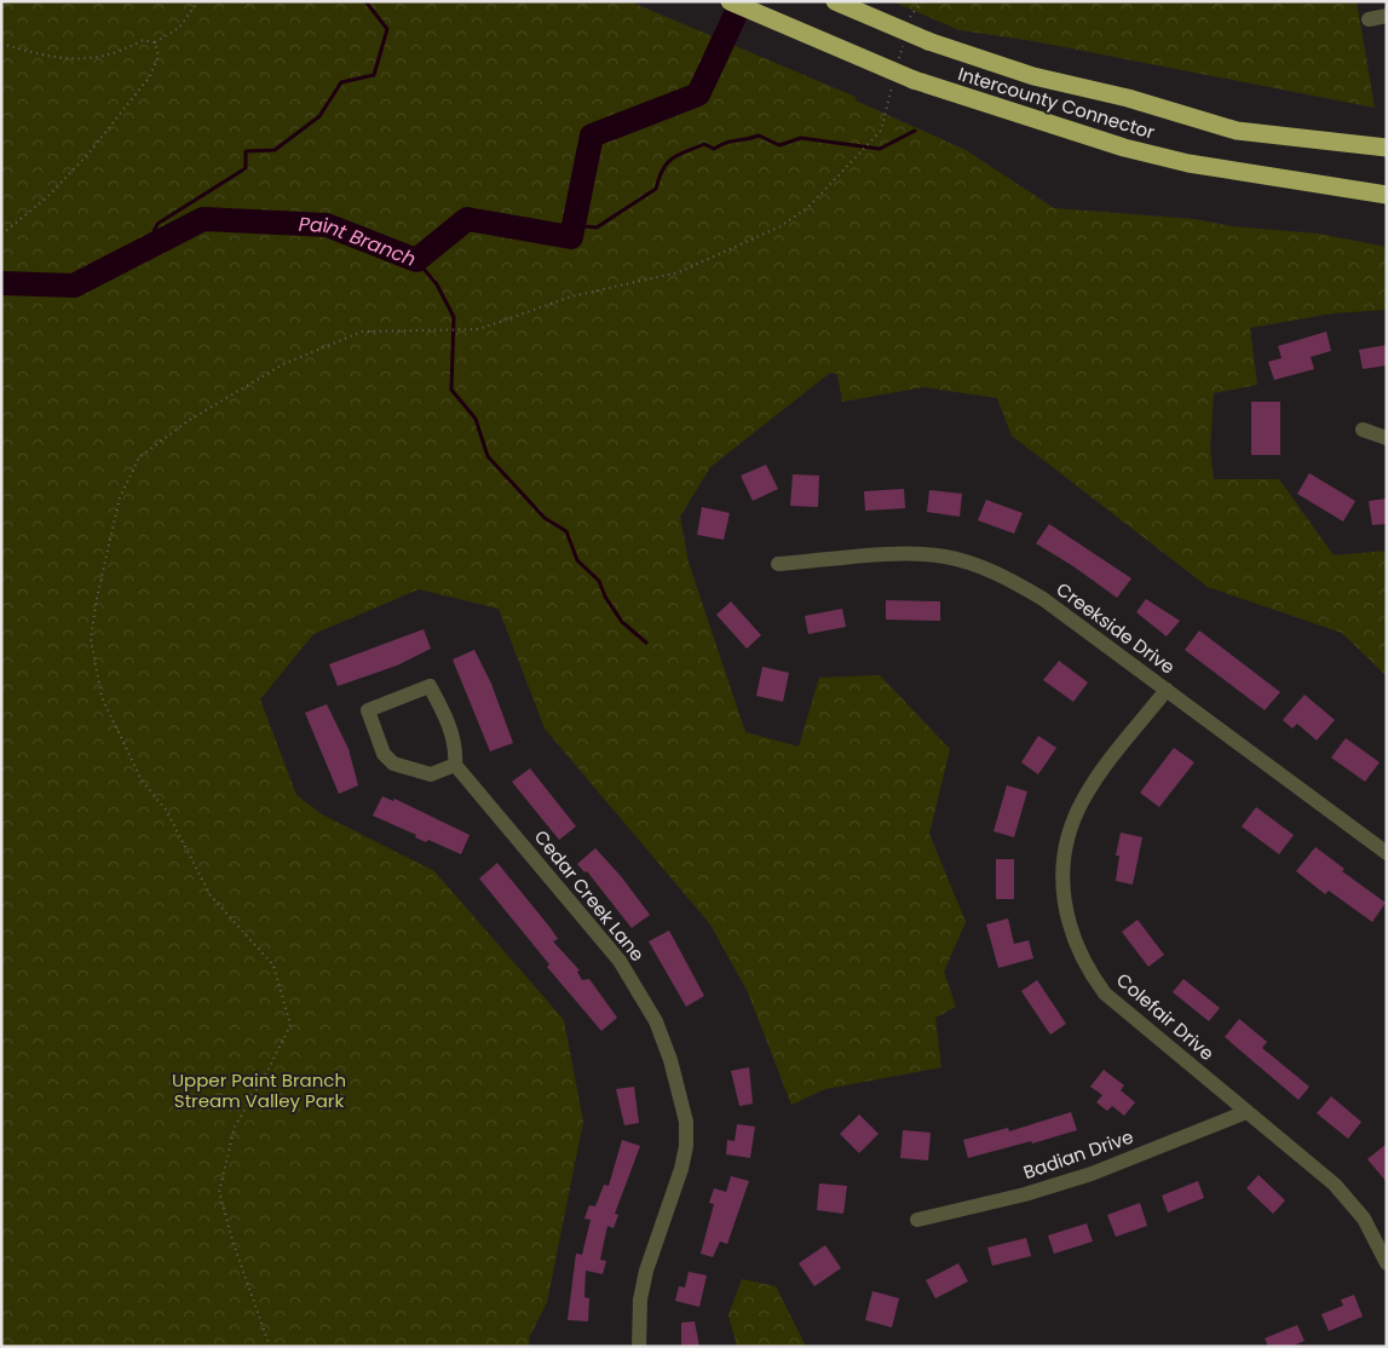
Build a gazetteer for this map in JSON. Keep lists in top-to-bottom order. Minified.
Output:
{"streets":{"highway":["Intercounty Connector"],"street":["Creekside Drive","Cedar Creek Lane","Colefair Drive","Badian Drive"]},"crossings":[["Creekside Drive","Colefair Drive"],["Colefair Drive","Badian Drive"]],"water":["Paint Branch"],"parks":["Upper Paint Branch Stream Valley Park"]}
